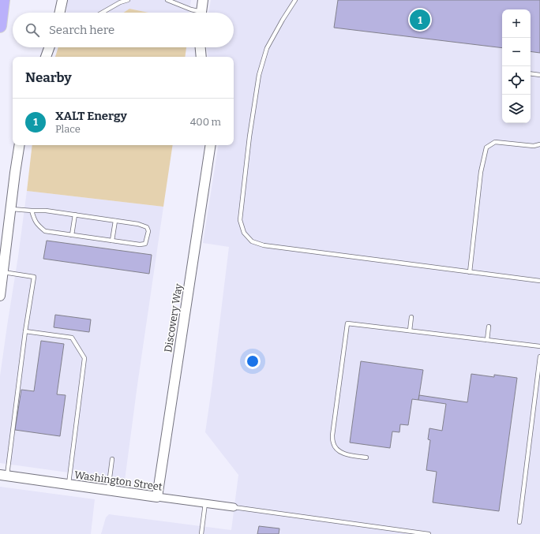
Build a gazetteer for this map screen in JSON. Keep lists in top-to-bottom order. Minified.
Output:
{"streets":{"street":["Discovery Way","Washington Street"]},"crossings":[["Discovery Way","Washington Street"]],"page":{"pins":"1","map_buttons":["+","−"],"search":"Search here","heading":"Nearby","list":[{"mark":"1","name":"XALT Energy","note":"Place","value":"400 m"}]}}
